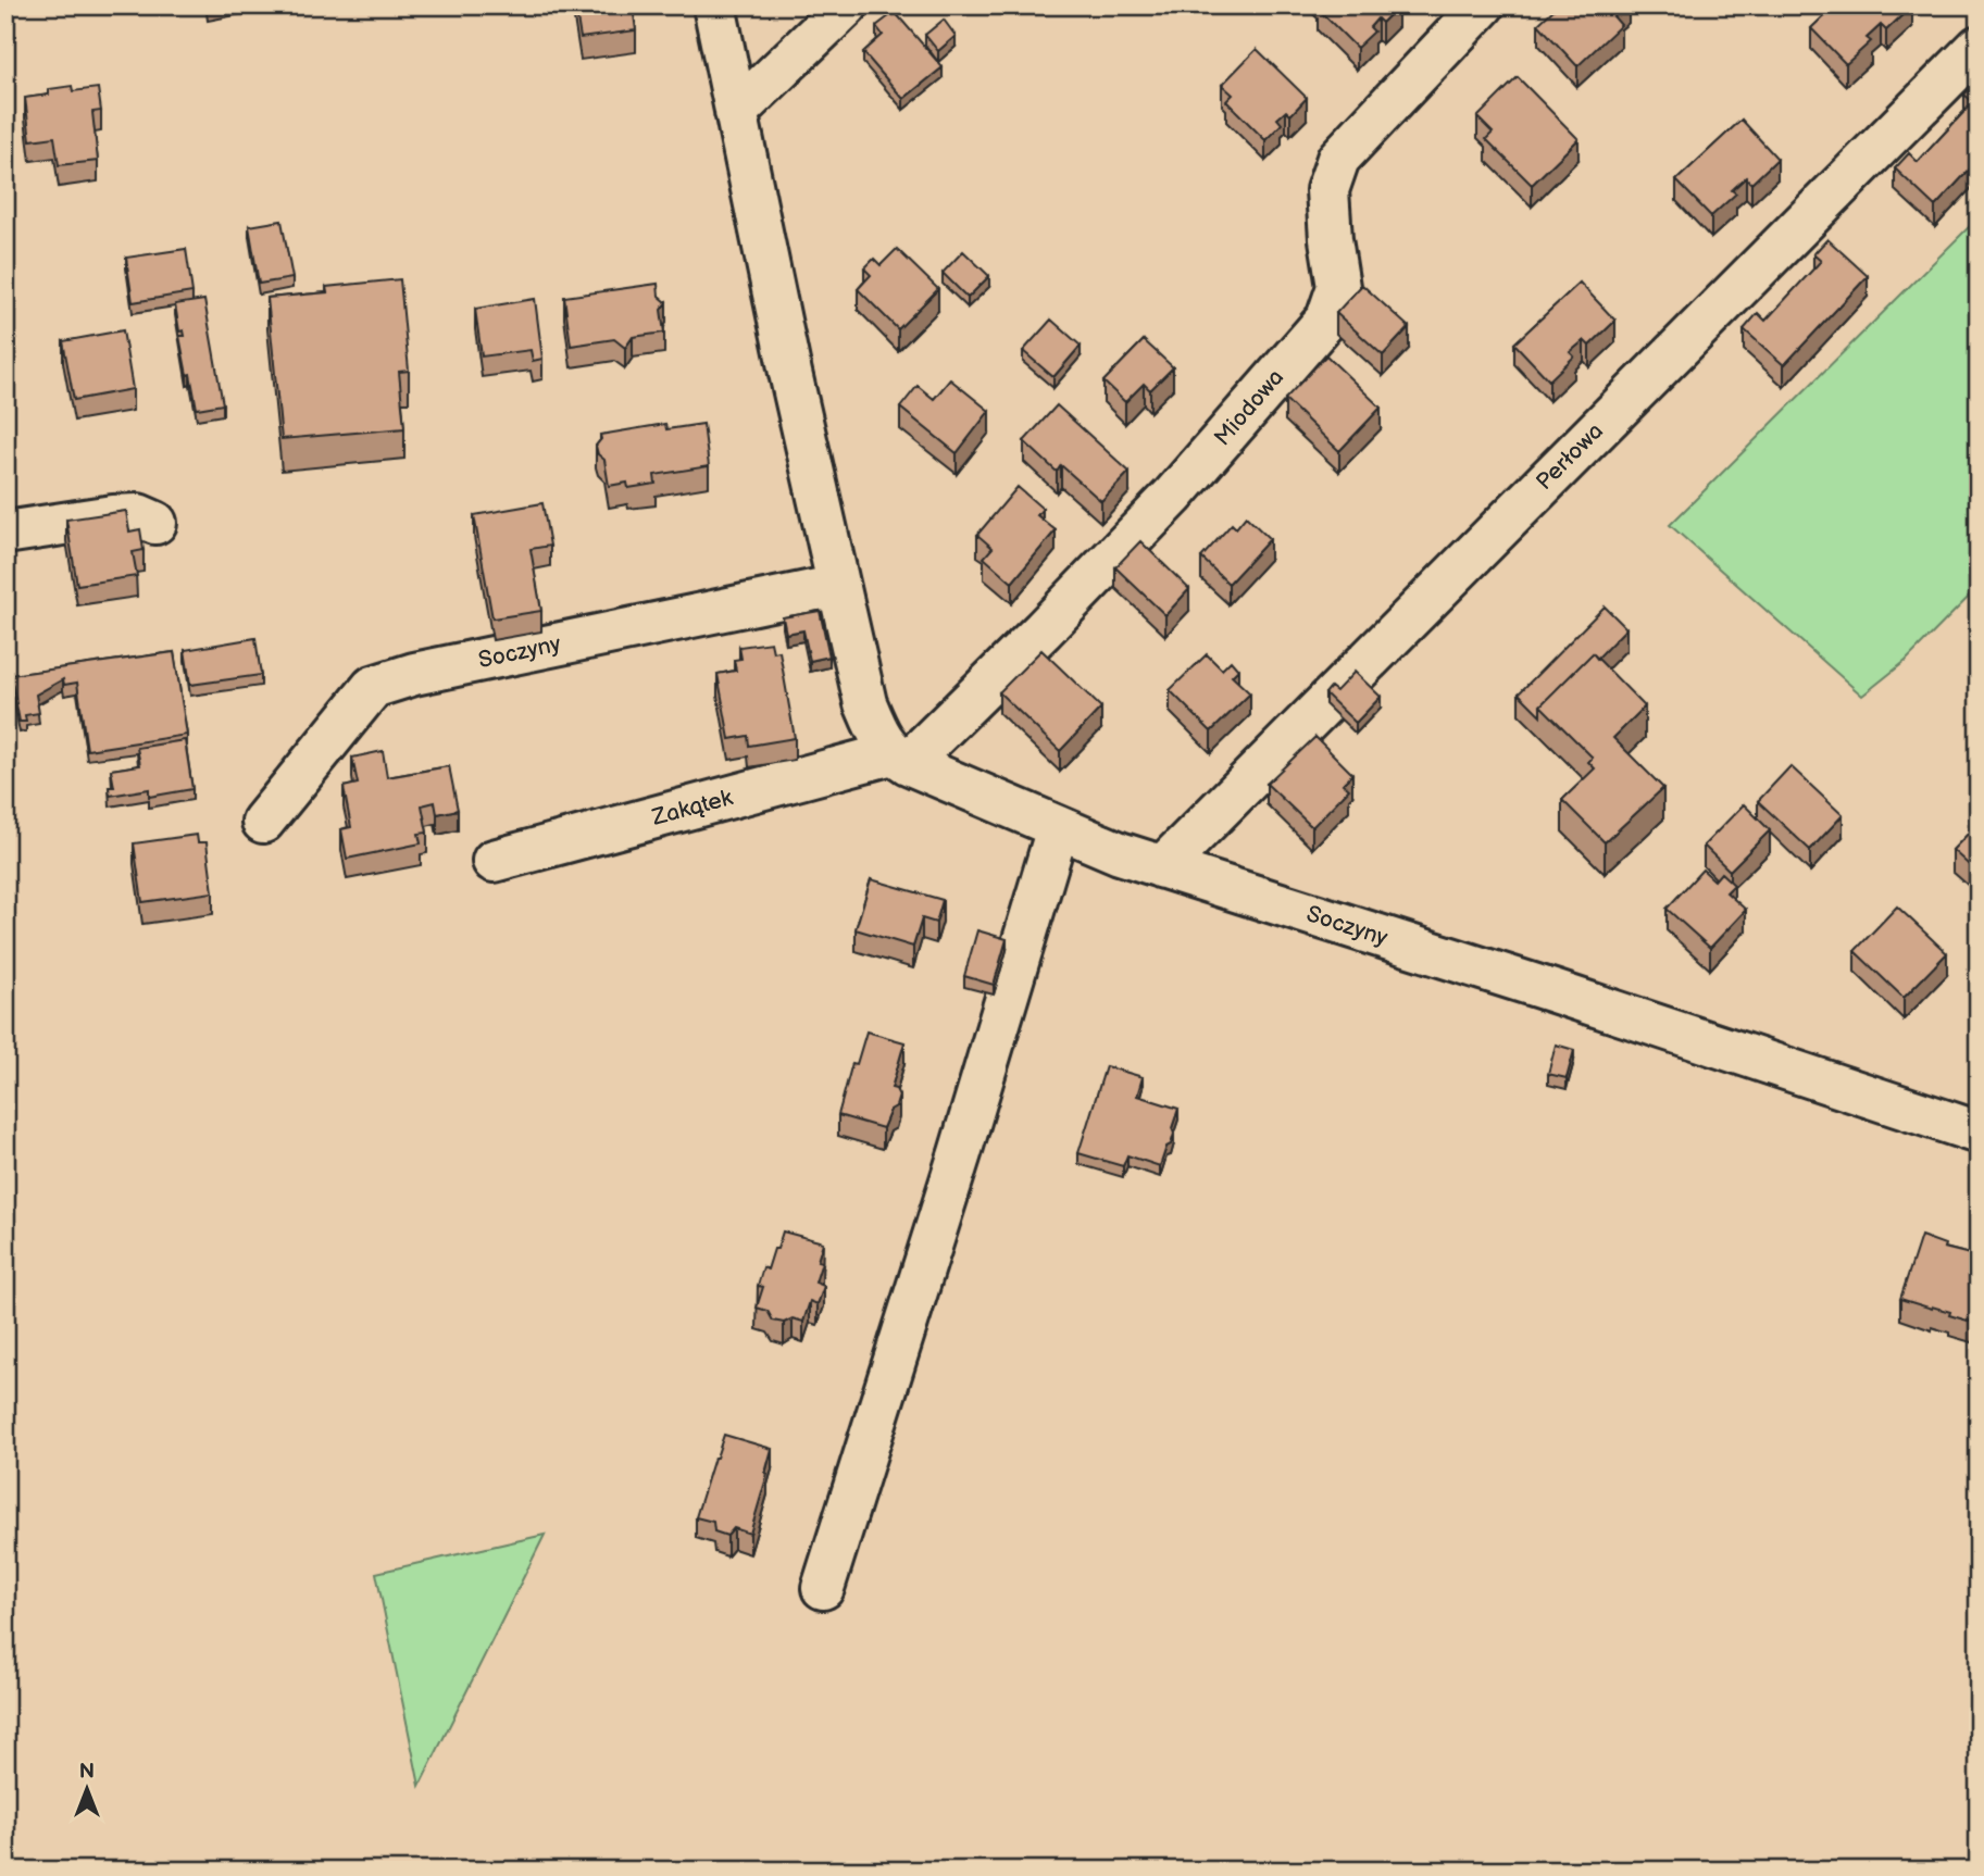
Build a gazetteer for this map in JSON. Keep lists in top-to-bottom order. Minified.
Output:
{"streets":{"street":["Miodowa","Perłowa","Soczyny","Zakątek"]},"crossings":[["Miodowa","Soczyny"],["Miodowa","Zakątek"],["Perłowa","Soczyny"],["Soczyny","Zakątek"]],"north":"top"}
